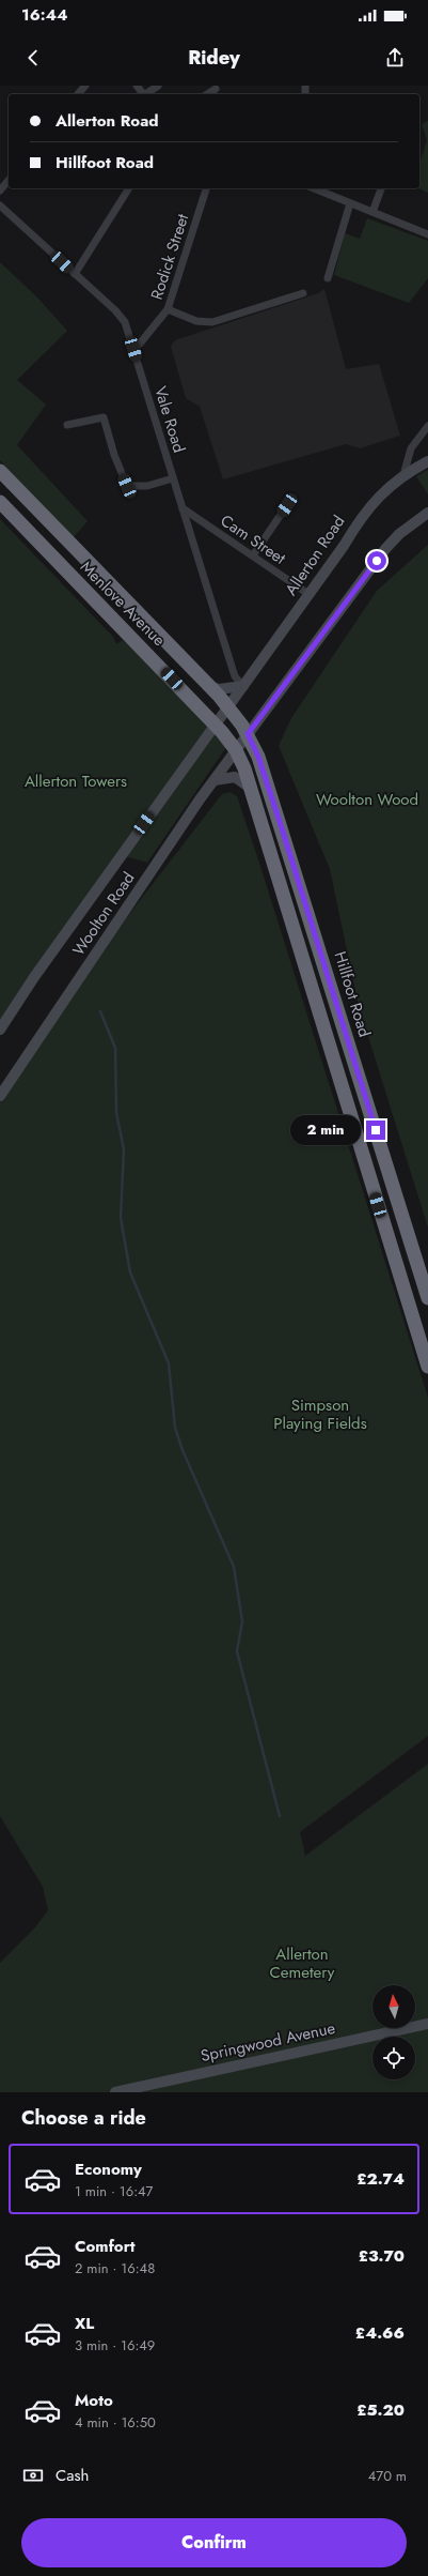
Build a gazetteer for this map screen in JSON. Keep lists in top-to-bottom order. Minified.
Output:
{"streets":{"highway":["Menlove Avenue","Hillfoot Road"],"main road":["Allerton Road","Woolton Road","Springwood Avenue"],"street":["Rodick Street","Vale Road","Cam Street"]},"crossings":[["Rodick Street","Vale Road"],["Vale Road","Cam Street"],["Vale Road","Allerton Road"],["Cam Street","Allerton Road"],["Allerton Road","Menlove Avenue"],["Allerton Road","Woolton Road"],["Allerton Road","Hillfoot Road"],["Menlove Avenue","Woolton Road"],["Menlove Avenue","Hillfoot Road"],["Woolton Road","Hillfoot Road"]],"parks":["Allerton Towers","Woolton Wood","Simpson Playing Fields","Allerton Cemetery"],"north":"top","page":{"status":"16:44","header":"Ridey","banner":["Allerton Road","Hillfoot Road"],"bubble":"2 min","heading":"Choose a ride","list":[{"name":"Economy","note":"1 min · 16:47","value":"£2.74"},{"name":"Comfort","note":"2 min · 16:48","value":"£3.70"},{"name":"XL","note":"3 min · 16:49","value":"£4.66"},{"name":"Moto","note":"4 min · 16:50","value":"£5.20"}],"pay":["Cash","470 m"],"buttons":"Confirm"}}
